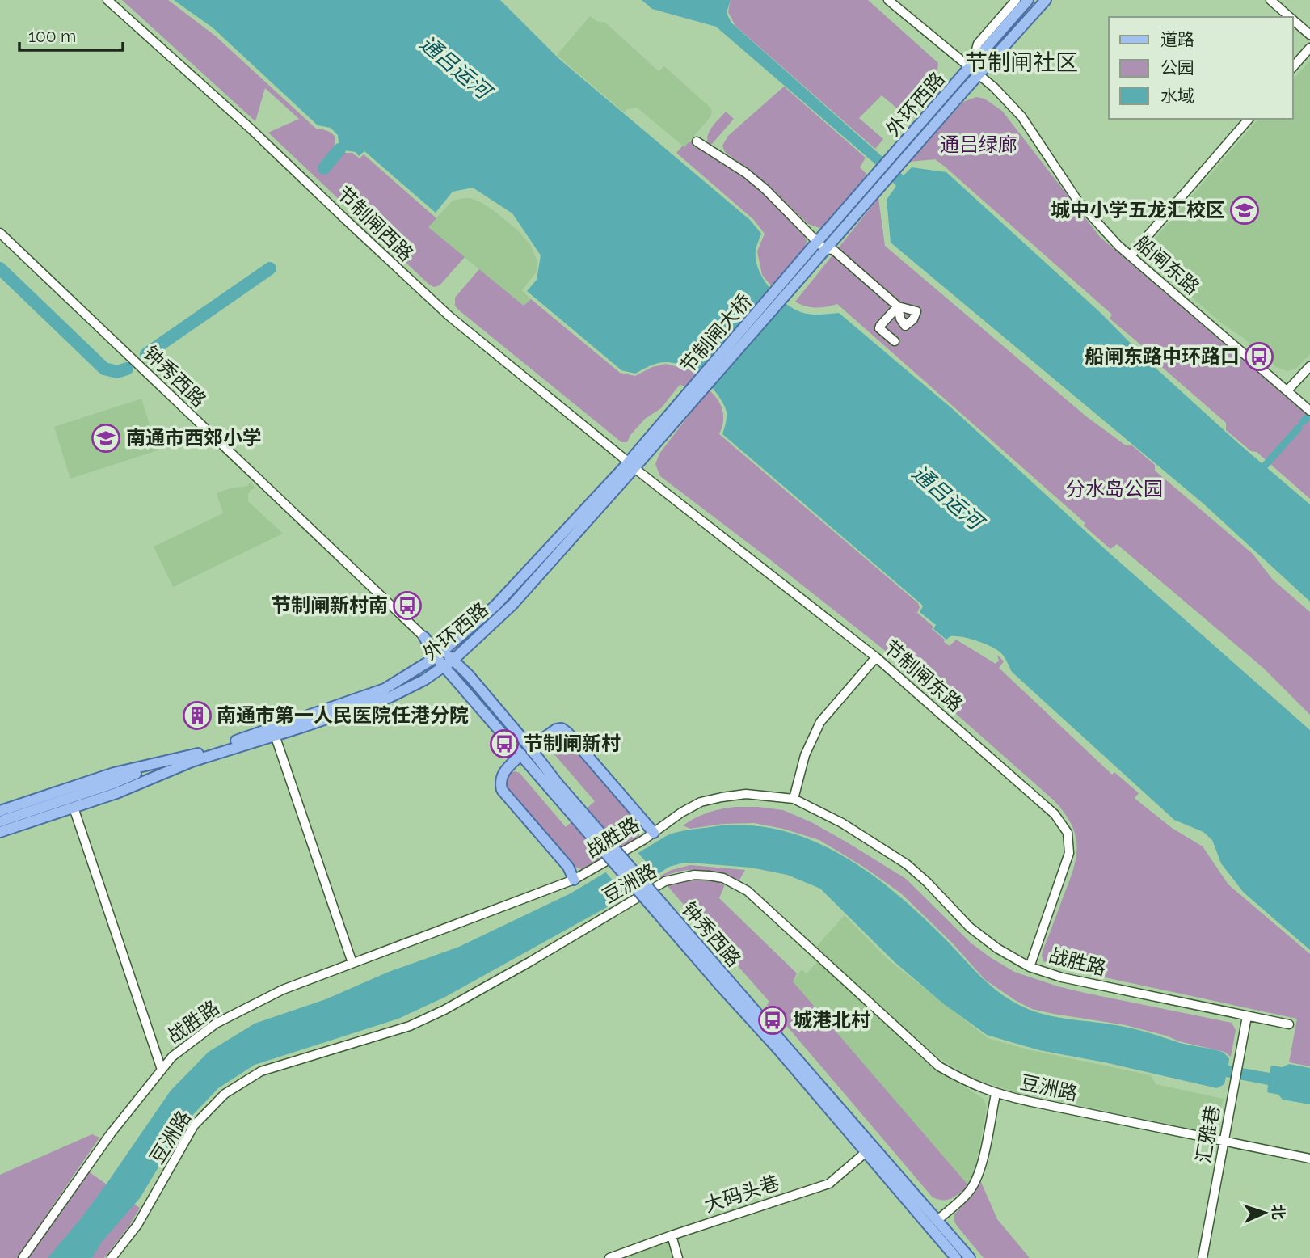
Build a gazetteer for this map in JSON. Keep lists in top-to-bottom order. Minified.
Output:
{"streets":{"main road":["外环西路","节制闸大桥","钟秀西路"],"street":["节制闸西路","船闸东路","节制闸东路","战胜路","豆洲路","汇雅巷","大码头巷"]},"crossings":[["外环西路","节制闸西路"],["外环西路","船闸东路"],["外环西路","节制闸大桥"],["外环西路","钟秀西路"],["外环西路","节制闸东路"],["节制闸西路","节制闸东路"],["钟秀西路","大码头巷"],["节制闸东路","战胜路"],["战胜路","汇雅巷"],["豆洲路","汇雅巷"]],"districts":["节制闸社区"],"water":["通吕运河"],"parks":["通吕绿廊","分水岛公园"],"places":{"school or university":["城中小学五龙汇校区","南通市西郊小学"],"bus stop":["船闸东路中环路口","节制闸新村南","节制闸新村","城港北村"],"building":["南通市第一人民医院任港分院"]},"legend":["道路","公园","水域"],"scale_bar":"100 m","north":"right"}
